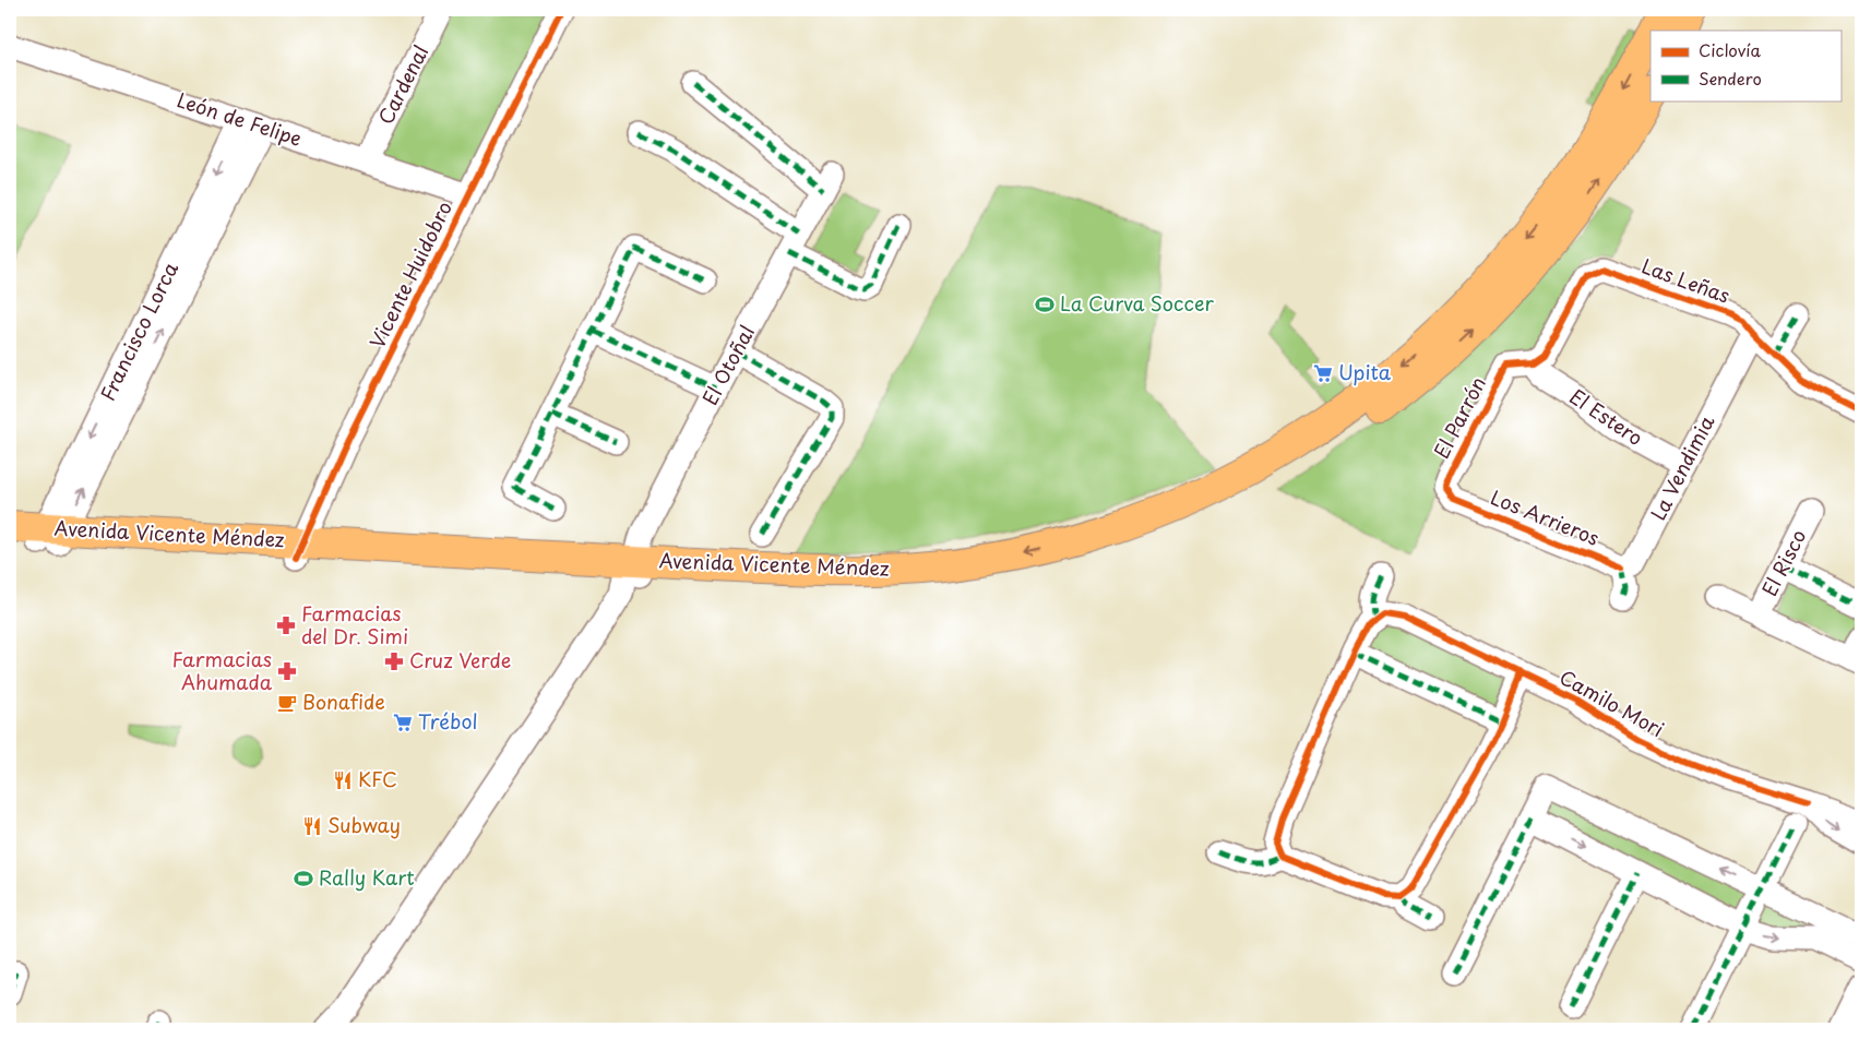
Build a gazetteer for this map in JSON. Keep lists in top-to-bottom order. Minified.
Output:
{"streets":{"main road":["Avenida Vicente Méndez"],"street":["Cardenal","León de Felipe","Vicente Huidobro","Las Leñas","Francisco Lorca","El Otoñal","El Parrón","El Estero","La Vendimia","Los Arrieros","El Risco","Camilo Mori"]},"crossings":[["Cardenal","León de Felipe"],["León de Felipe","Vicente Huidobro"],["León de Felipe","Francisco Lorca"],["Vicente Huidobro","Avenida Vicente Méndez"],["Las Leñas","El Parrón"],["Las Leñas","El Estero"],["Las Leñas","La Vendimia"],["Francisco Lorca","Avenida Vicente Méndez"],["El Otoñal","Avenida Vicente Méndez"],["El Parrón","El Estero"],["El Parrón","Los Arrieros"],["El Estero","La Vendimia"],["La Vendimia","Los Arrieros"]],"places":{"sports":["La Curva Soccer","Rally Kart"],"supermarket":["Upita","Trébol"],"pharmacy":["Farmacias del Dr. Simi","Cruz Verde","Farmacias Ahumada"],"cafe":["Bonafide"],"restaurant":["KFC","Subway"]},"legend":["Ciclovía","Sendero"]}
